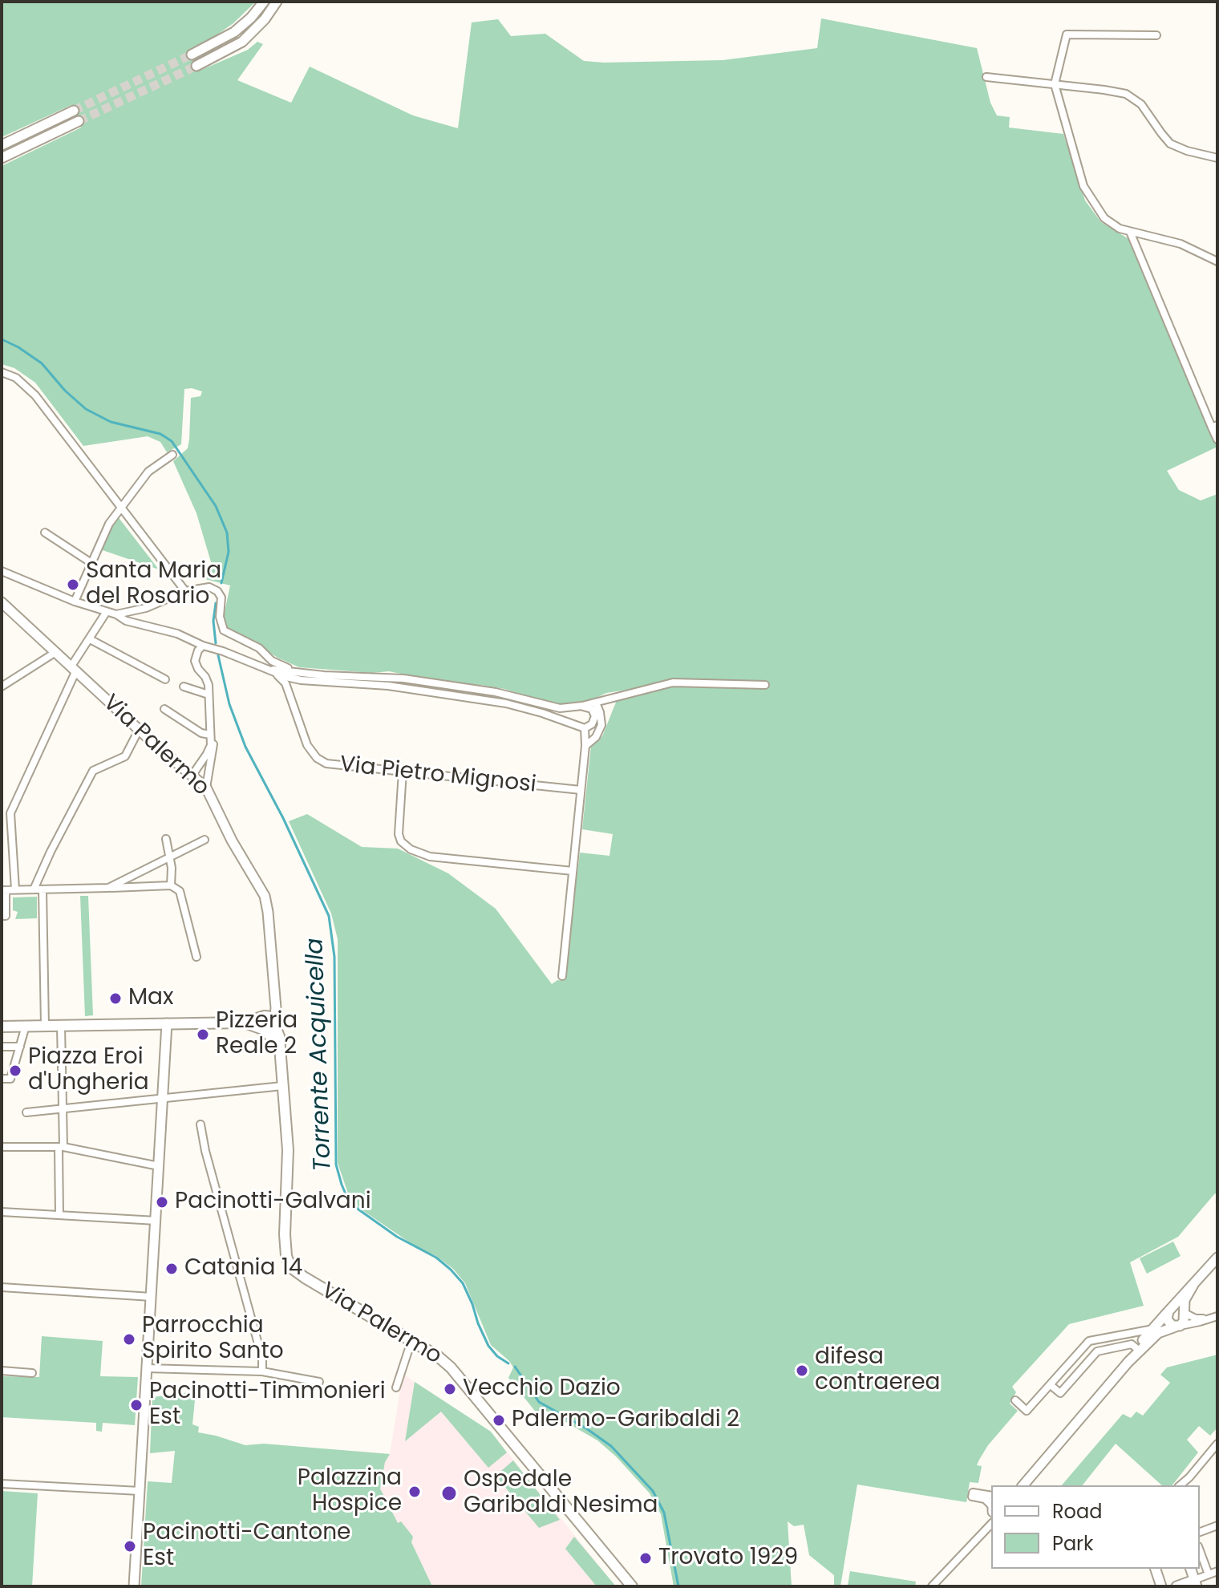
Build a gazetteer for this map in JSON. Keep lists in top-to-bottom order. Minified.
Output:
{"streets":{"main road":["Via Palermo"],"street":["Via Pietro Mignosi"]},"water":["Torrente Acquicella"],"places":["Santa Maria del Rosario","Max","Pizzeria Reale 2","Piazza Eroi d'Ungheria","Pacinotti-Galvani","Catania 14","Parrocchia Spirito Santo","difesa contraerea","Vecchio Dazio","Pacinotti-Timmonieri Est","Palermo-Garibaldi 2","Palazzina Hospice","Ospedale Garibaldi Nesima","Pacinotti-Cantone Est","Trovato 1929"],"legend":["Road","Park"]}
